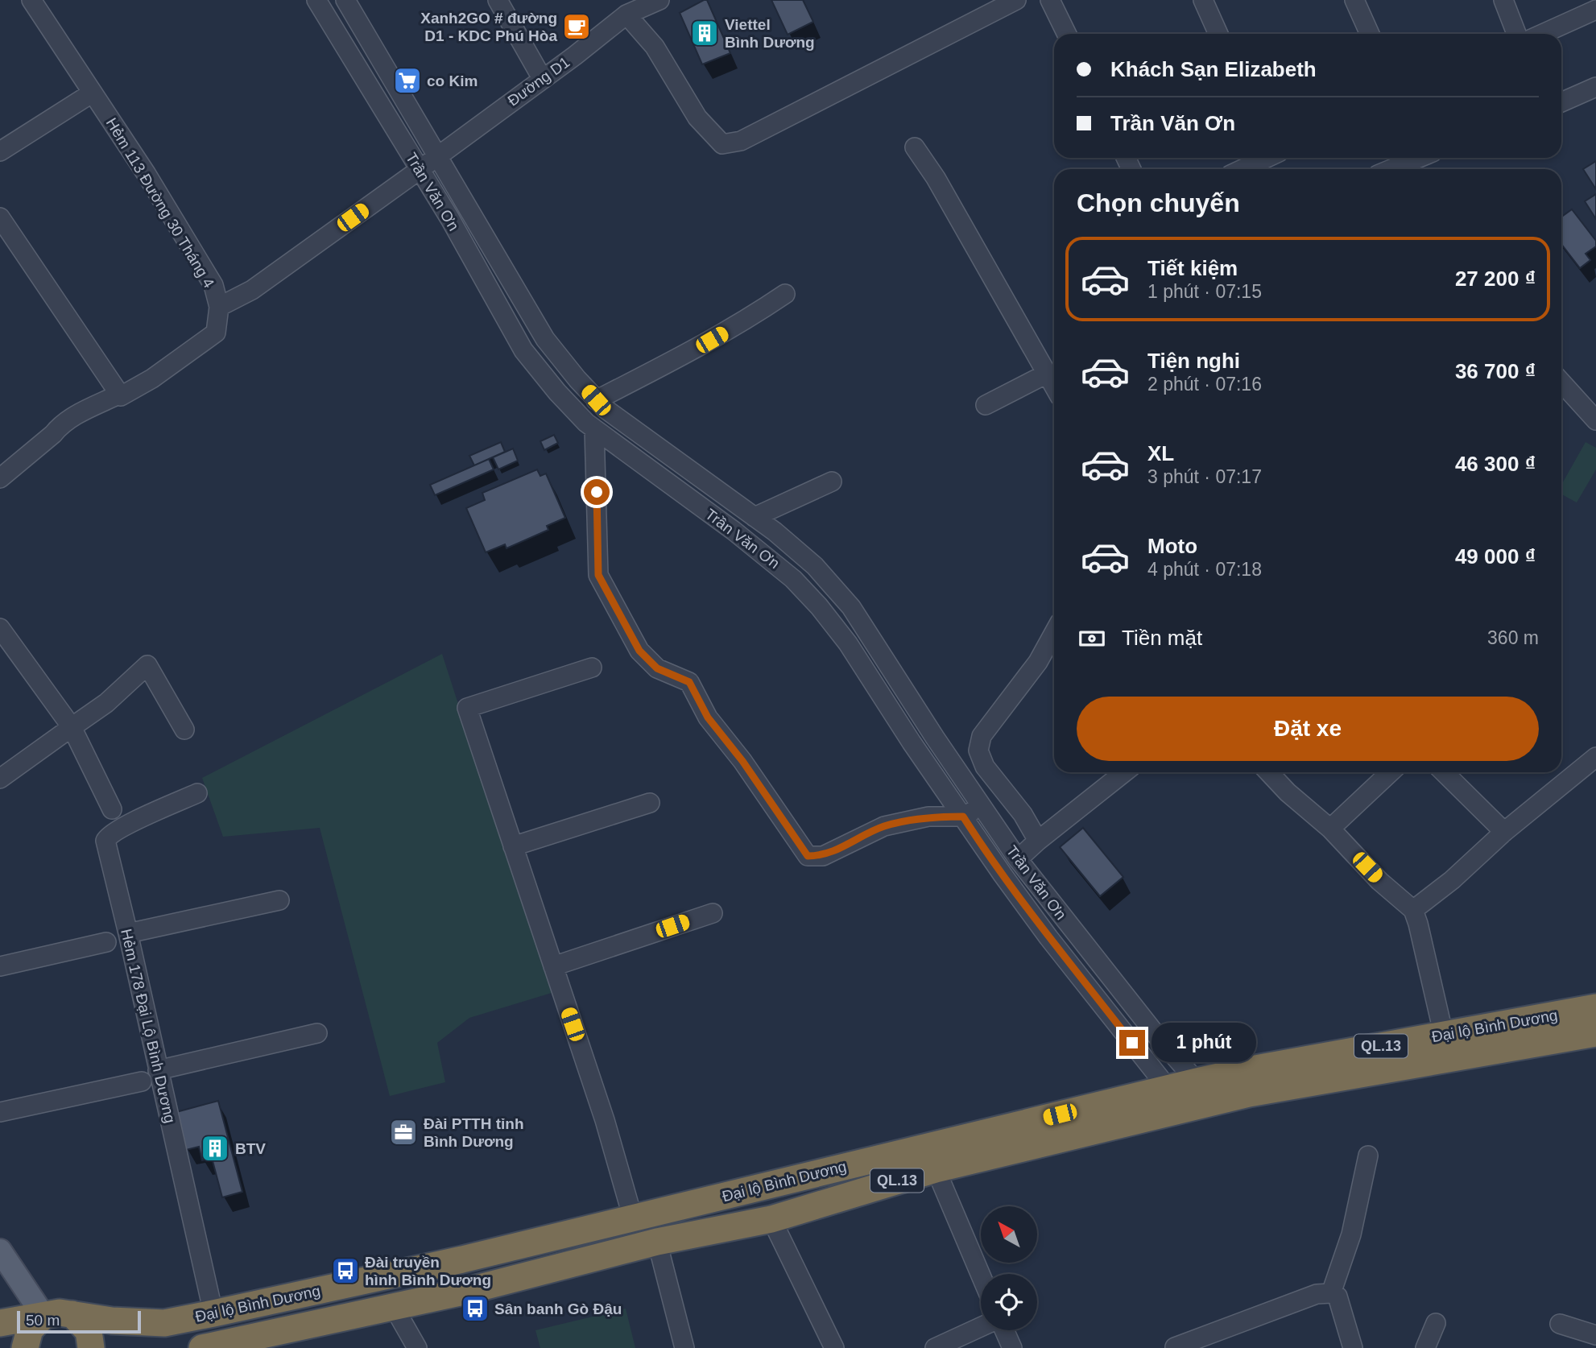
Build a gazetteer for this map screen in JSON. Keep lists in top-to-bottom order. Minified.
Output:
{"streets":{"highway":["Đại lộ Bình Dương","QL.13"],"street":["Đường D1","Trần Văn Ơn","Hẻm 113 Đường 30 Tháng 4","Hẻm 178 Đại Lộ Bình Dương"]},"crossings":[["Đường D1","Trần Văn Ơn"],["Đường D1","Hẻm 113 Đường 30 Tháng 4"],["Trần Văn Ơn","Đại lộ Bình Dương"],["Hẻm 178 Đại Lộ Bình Dương","Đại lộ Bình Dương"],["Đại lộ Bình Dương","QL.13"]],"places":{"cafe":["Xanh2GO # đường D1 - KDC Phú Hòa"],"building":["Viettel Bình Dương","BTV"],"supermarket":["co Kim"],"office":["Đài PTTH tỉnh Bình Dương"],"bus stop":["Đài truyền hình Bình Dương","Sân banh Gò Đậu"]},"scale_bar":"50 m","north":"top left","page":{"banner":["Khách Sạn Elizabeth","Trần Văn Ơn"],"heading":"Chọn chuyến","list":[{"name":"Tiết kiệm","note":"1 phút · 07:15","value":"27 200 ₫"},{"name":"Tiện nghi","note":"2 phút · 07:16","value":"36 700 ₫"},{"name":"XL","note":"3 phút · 07:17","value":"46 300 ₫"},{"name":"Moto","note":"4 phút · 07:18","value":"49 000 ₫"}],"pay":["Tiền mặt","360 m"],"buttons":"Đặt xe","bubble":"1 phút","scale":"50 m"}}
